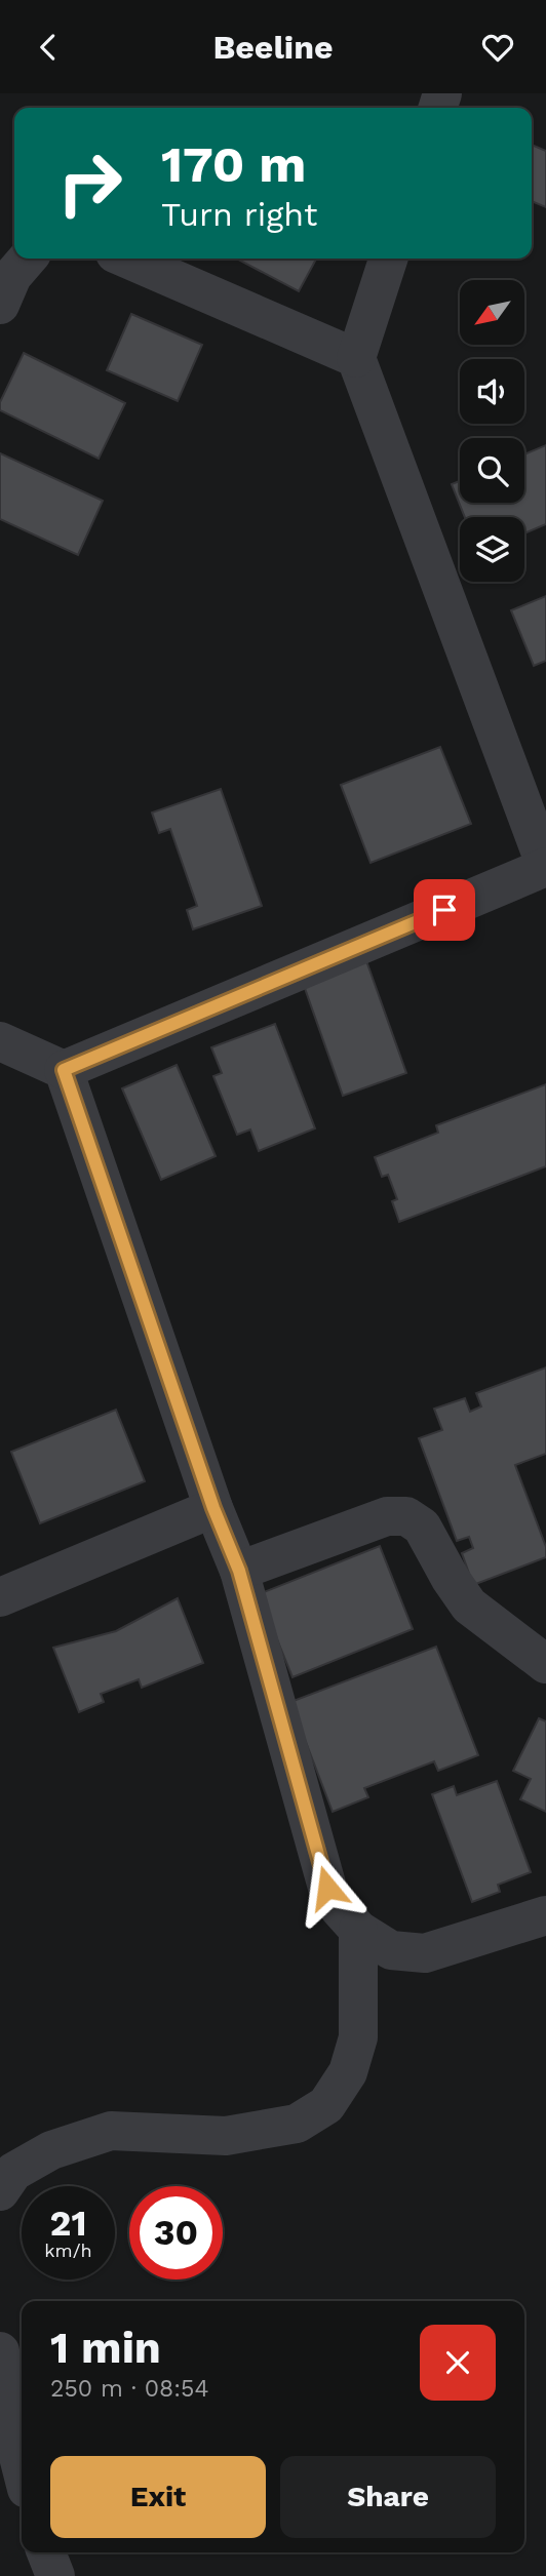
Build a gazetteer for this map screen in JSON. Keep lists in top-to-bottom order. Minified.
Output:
{"north":"bottom left","page":{"header":"Beeline","turn":["170 m","Turn right"],"speed":"21 km/h","limit":"30","heading":["1 min","250 m · 08:54"],"buttons":["Exit","Share"]}}
